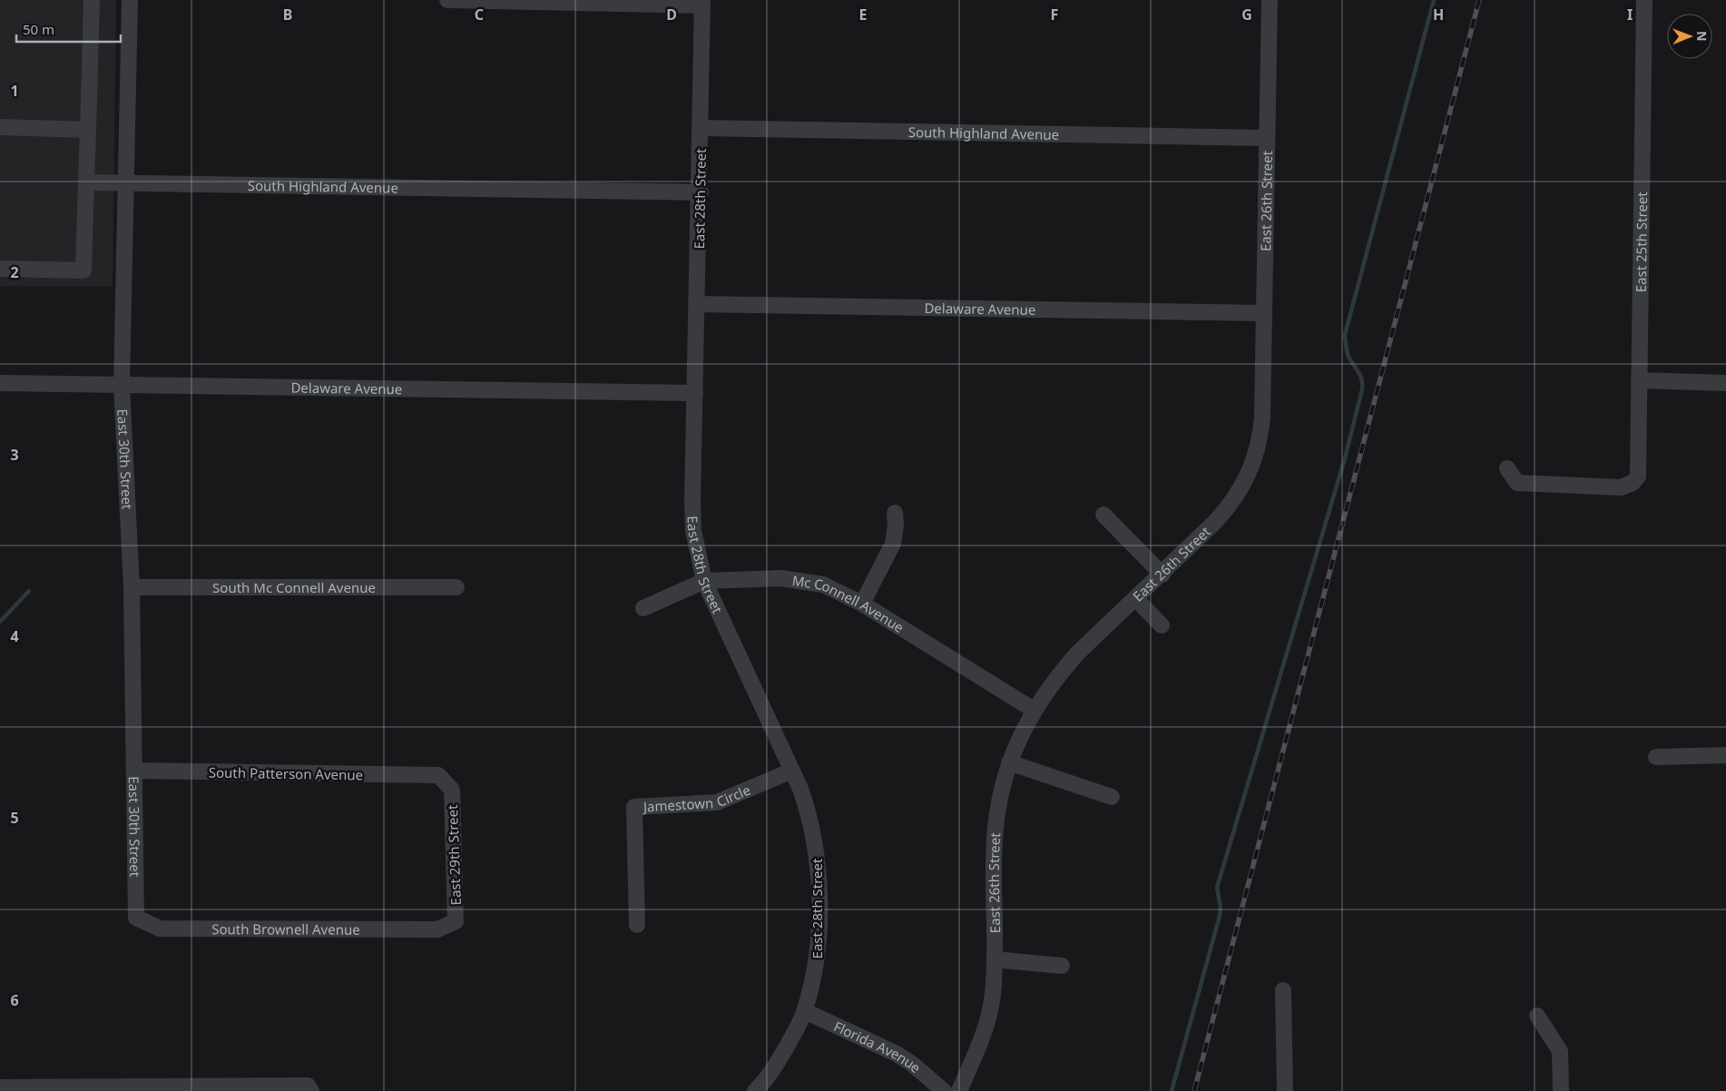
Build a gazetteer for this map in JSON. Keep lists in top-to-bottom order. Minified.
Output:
{"streets":{"street":["South Highland Avenue","East 28th Street","East 26th Street","East 25th Street","Delaware Avenue","East 30th Street","South Mc Connell Avenue","Mc Connell Avenue","South Patterson Avenue","Jamestown Circle","East 29th Street","South Brownell Avenue","Florida Avenue"]},"crossings":[["South Highland Avenue","East 28th Street"],["South Highland Avenue","East 26th Street"],["South Highland Avenue","East 30th Street"],["East 28th Street","Delaware Avenue"],["East 28th Street","Mc Connell Avenue"],["East 28th Street","Jamestown Circle"],["East 28th Street","Florida Avenue"],["East 26th Street","Delaware Avenue"],["East 26th Street","Mc Connell Avenue"],["Delaware Avenue","East 30th Street"],["East 30th Street","South Mc Connell Avenue"],["East 30th Street","South Patterson Avenue"],["East 30th Street","South Brownell Avenue"],["South Patterson Avenue","East 29th Street"],["East 29th Street","South Brownell Avenue"]],"scale_bar":"50 m","north":"right","grid":{"columns":["B","C","D","E","F","G","H","I"],"rows":["1","2","3","4","5","6"]}}
